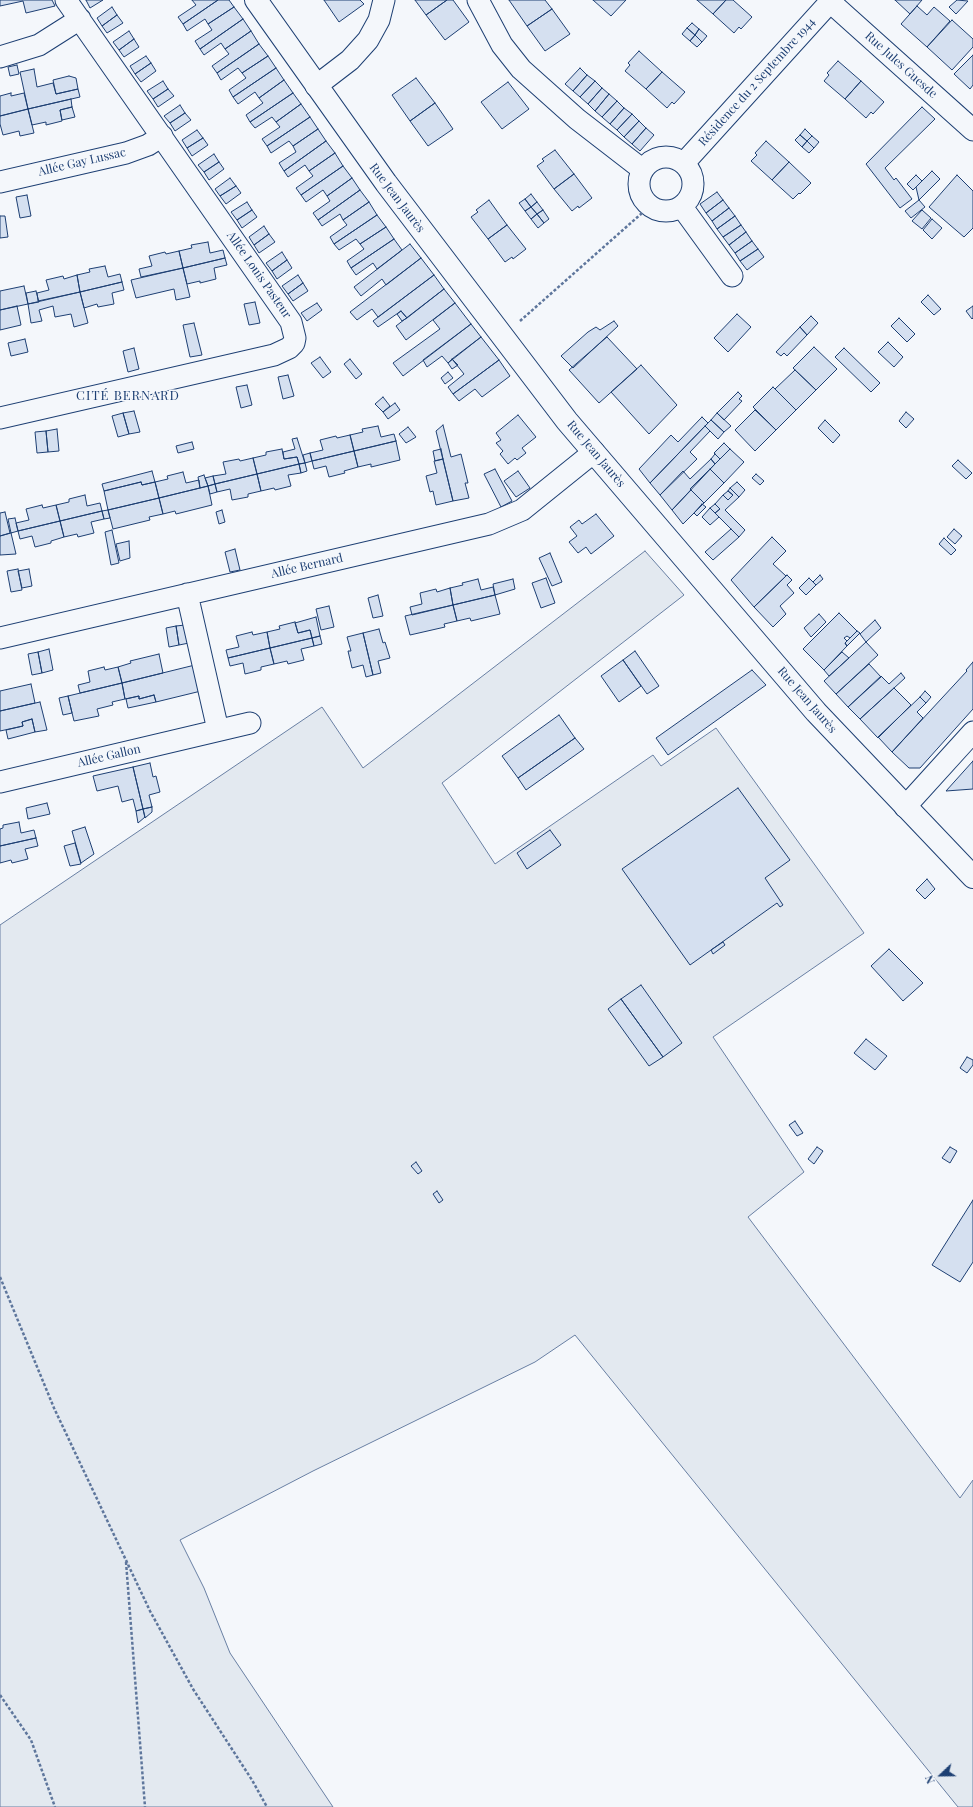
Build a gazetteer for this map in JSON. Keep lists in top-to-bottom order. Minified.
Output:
{"streets":{"street":["Rue Jules Guesde","Résidence du 2 Septembre 1944","Allée Gay Lussac","Rue Jean Jaurès","Allée Louis Pasteur","Allée Bernard","Allée Gallon"]},"crossings":[["Rue Jules Guesde","Résidence du 2 Septembre 1944"],["Allée Gay Lussac","Allée Louis Pasteur"],["Rue Jean Jaurès","Allée Bernard"]],"districts":["CITÉ BERNARD"],"north":"left"}
